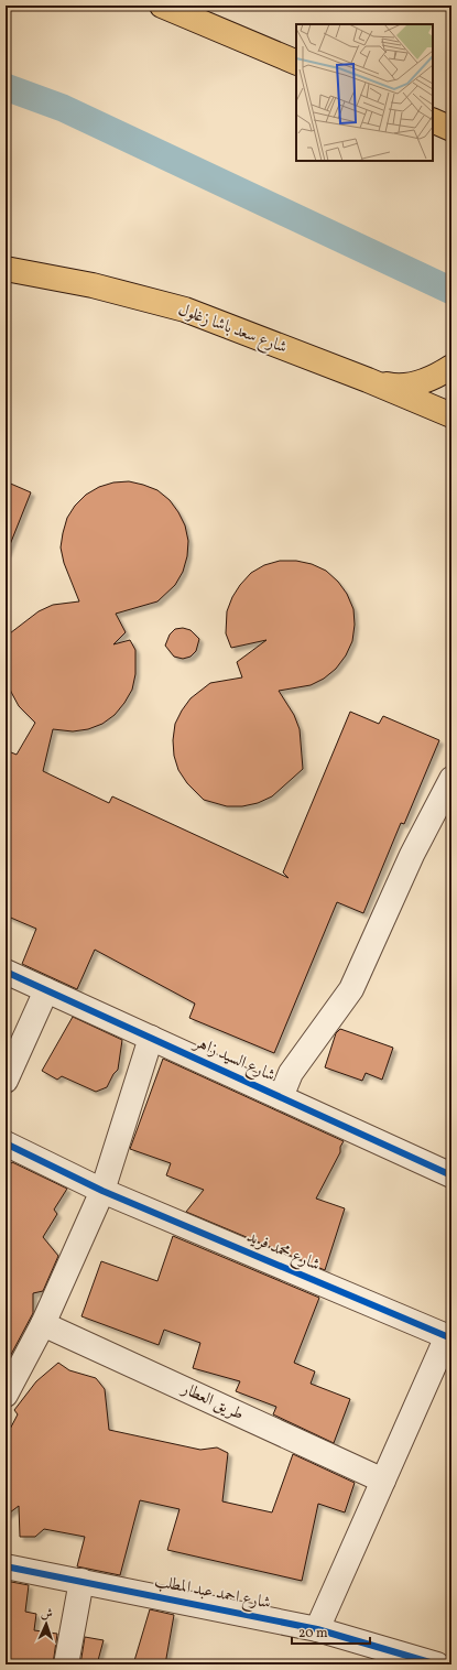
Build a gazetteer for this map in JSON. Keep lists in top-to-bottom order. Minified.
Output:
{"streets":{"highway":["شارع سعد باشا زغلول"],"street":["شارع السيد زاهر","شارع محمد فريد","طريق العطار","شارع احمد عبد المطلب"]},"scale_bar":"20 m","north":"top"}
